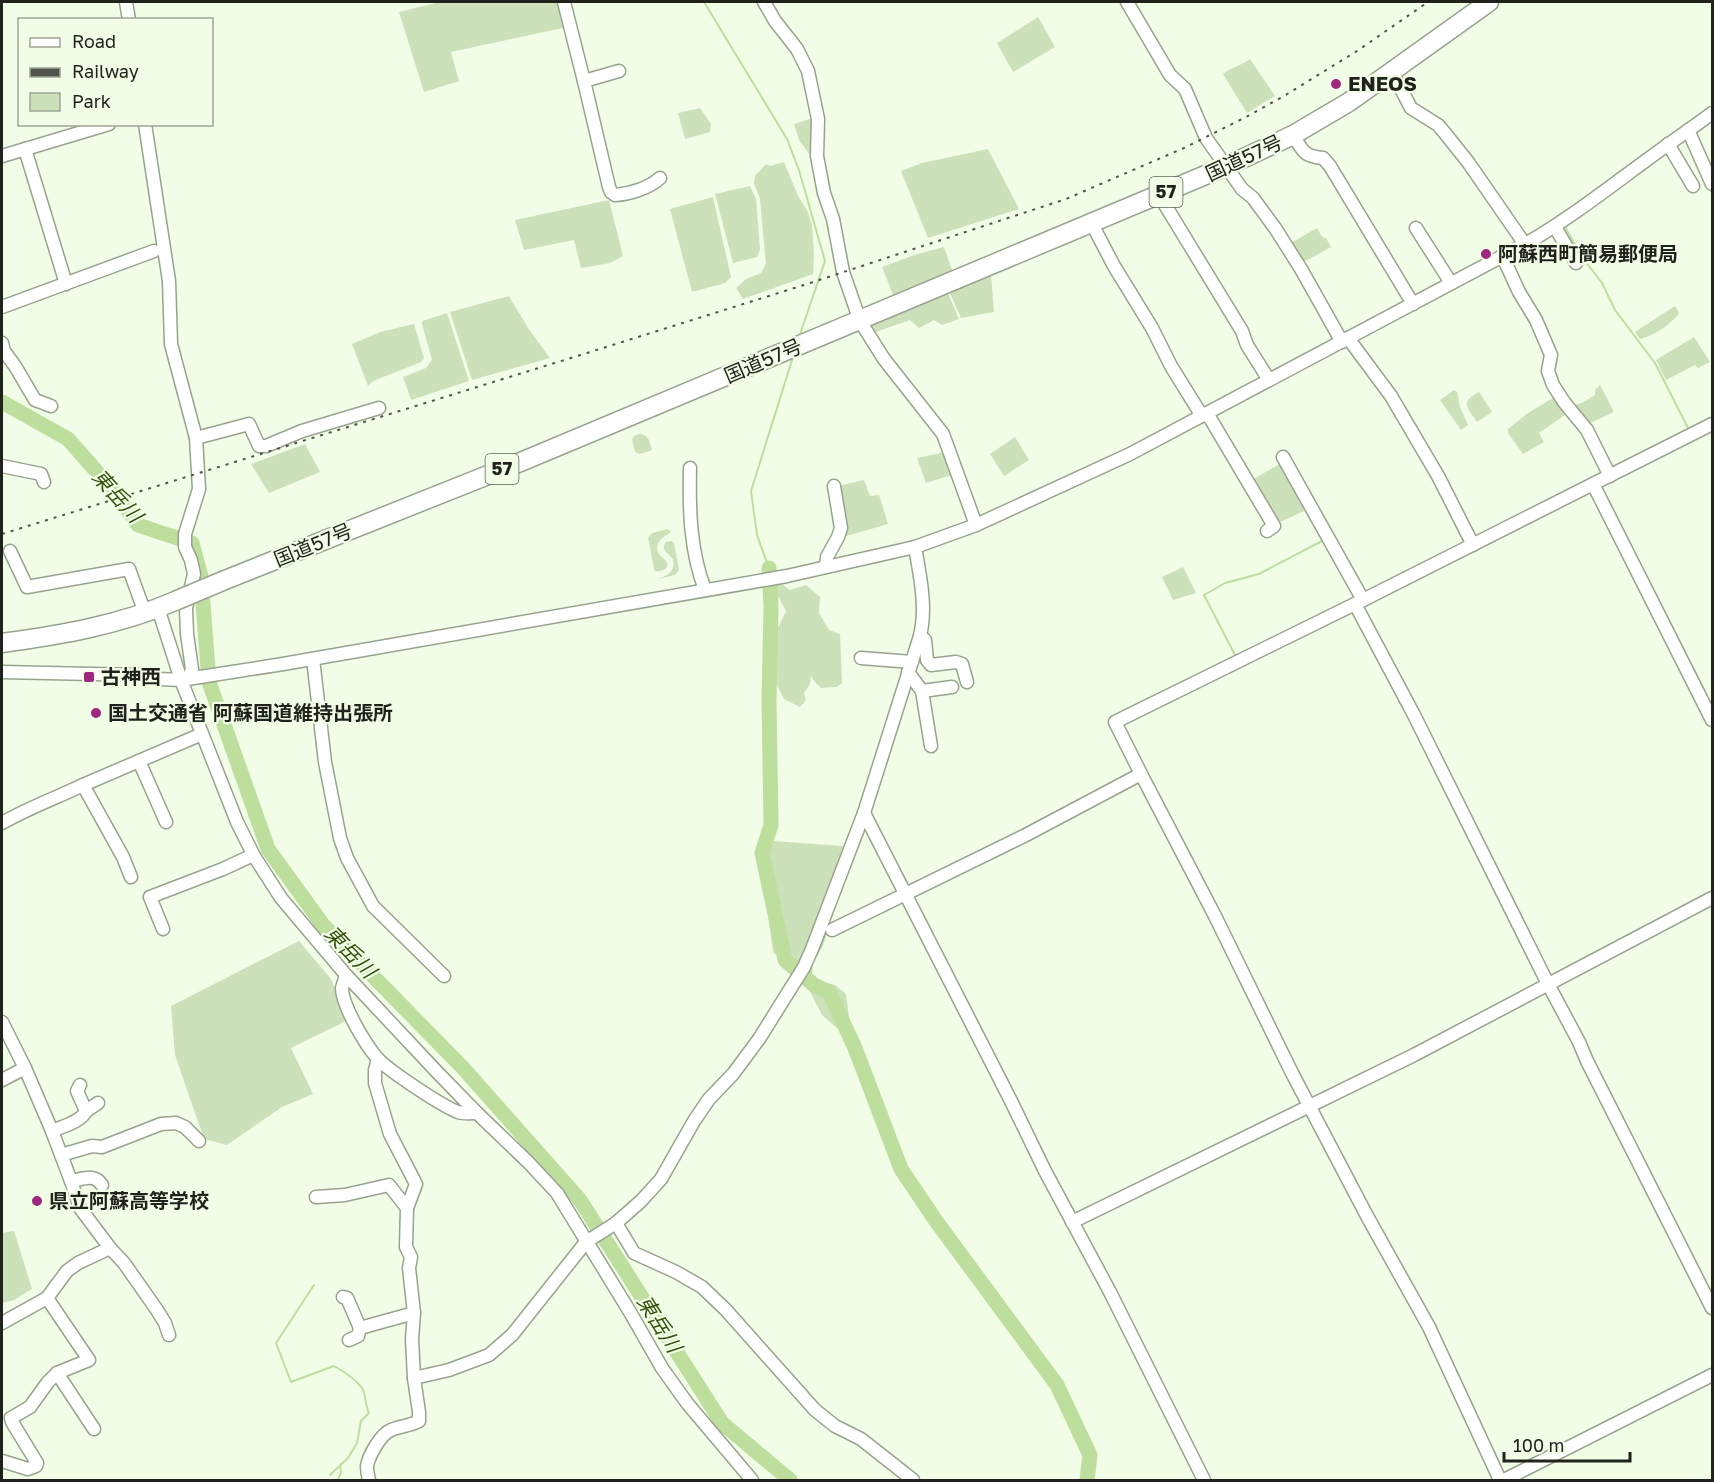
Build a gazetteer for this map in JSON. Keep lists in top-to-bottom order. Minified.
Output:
{"streets":{"highway":["国道57号","57"]},"water":["東岳川"],"places":{"other":["ENEOS","阿蘇西町簡易郵便局","国土交通省 阿蘇国道維持出張所","県立阿蘇高等学校"],"transit":["古神西"]},"legend":["Road","Railway","Park"],"scale_bar":"100 m"}
